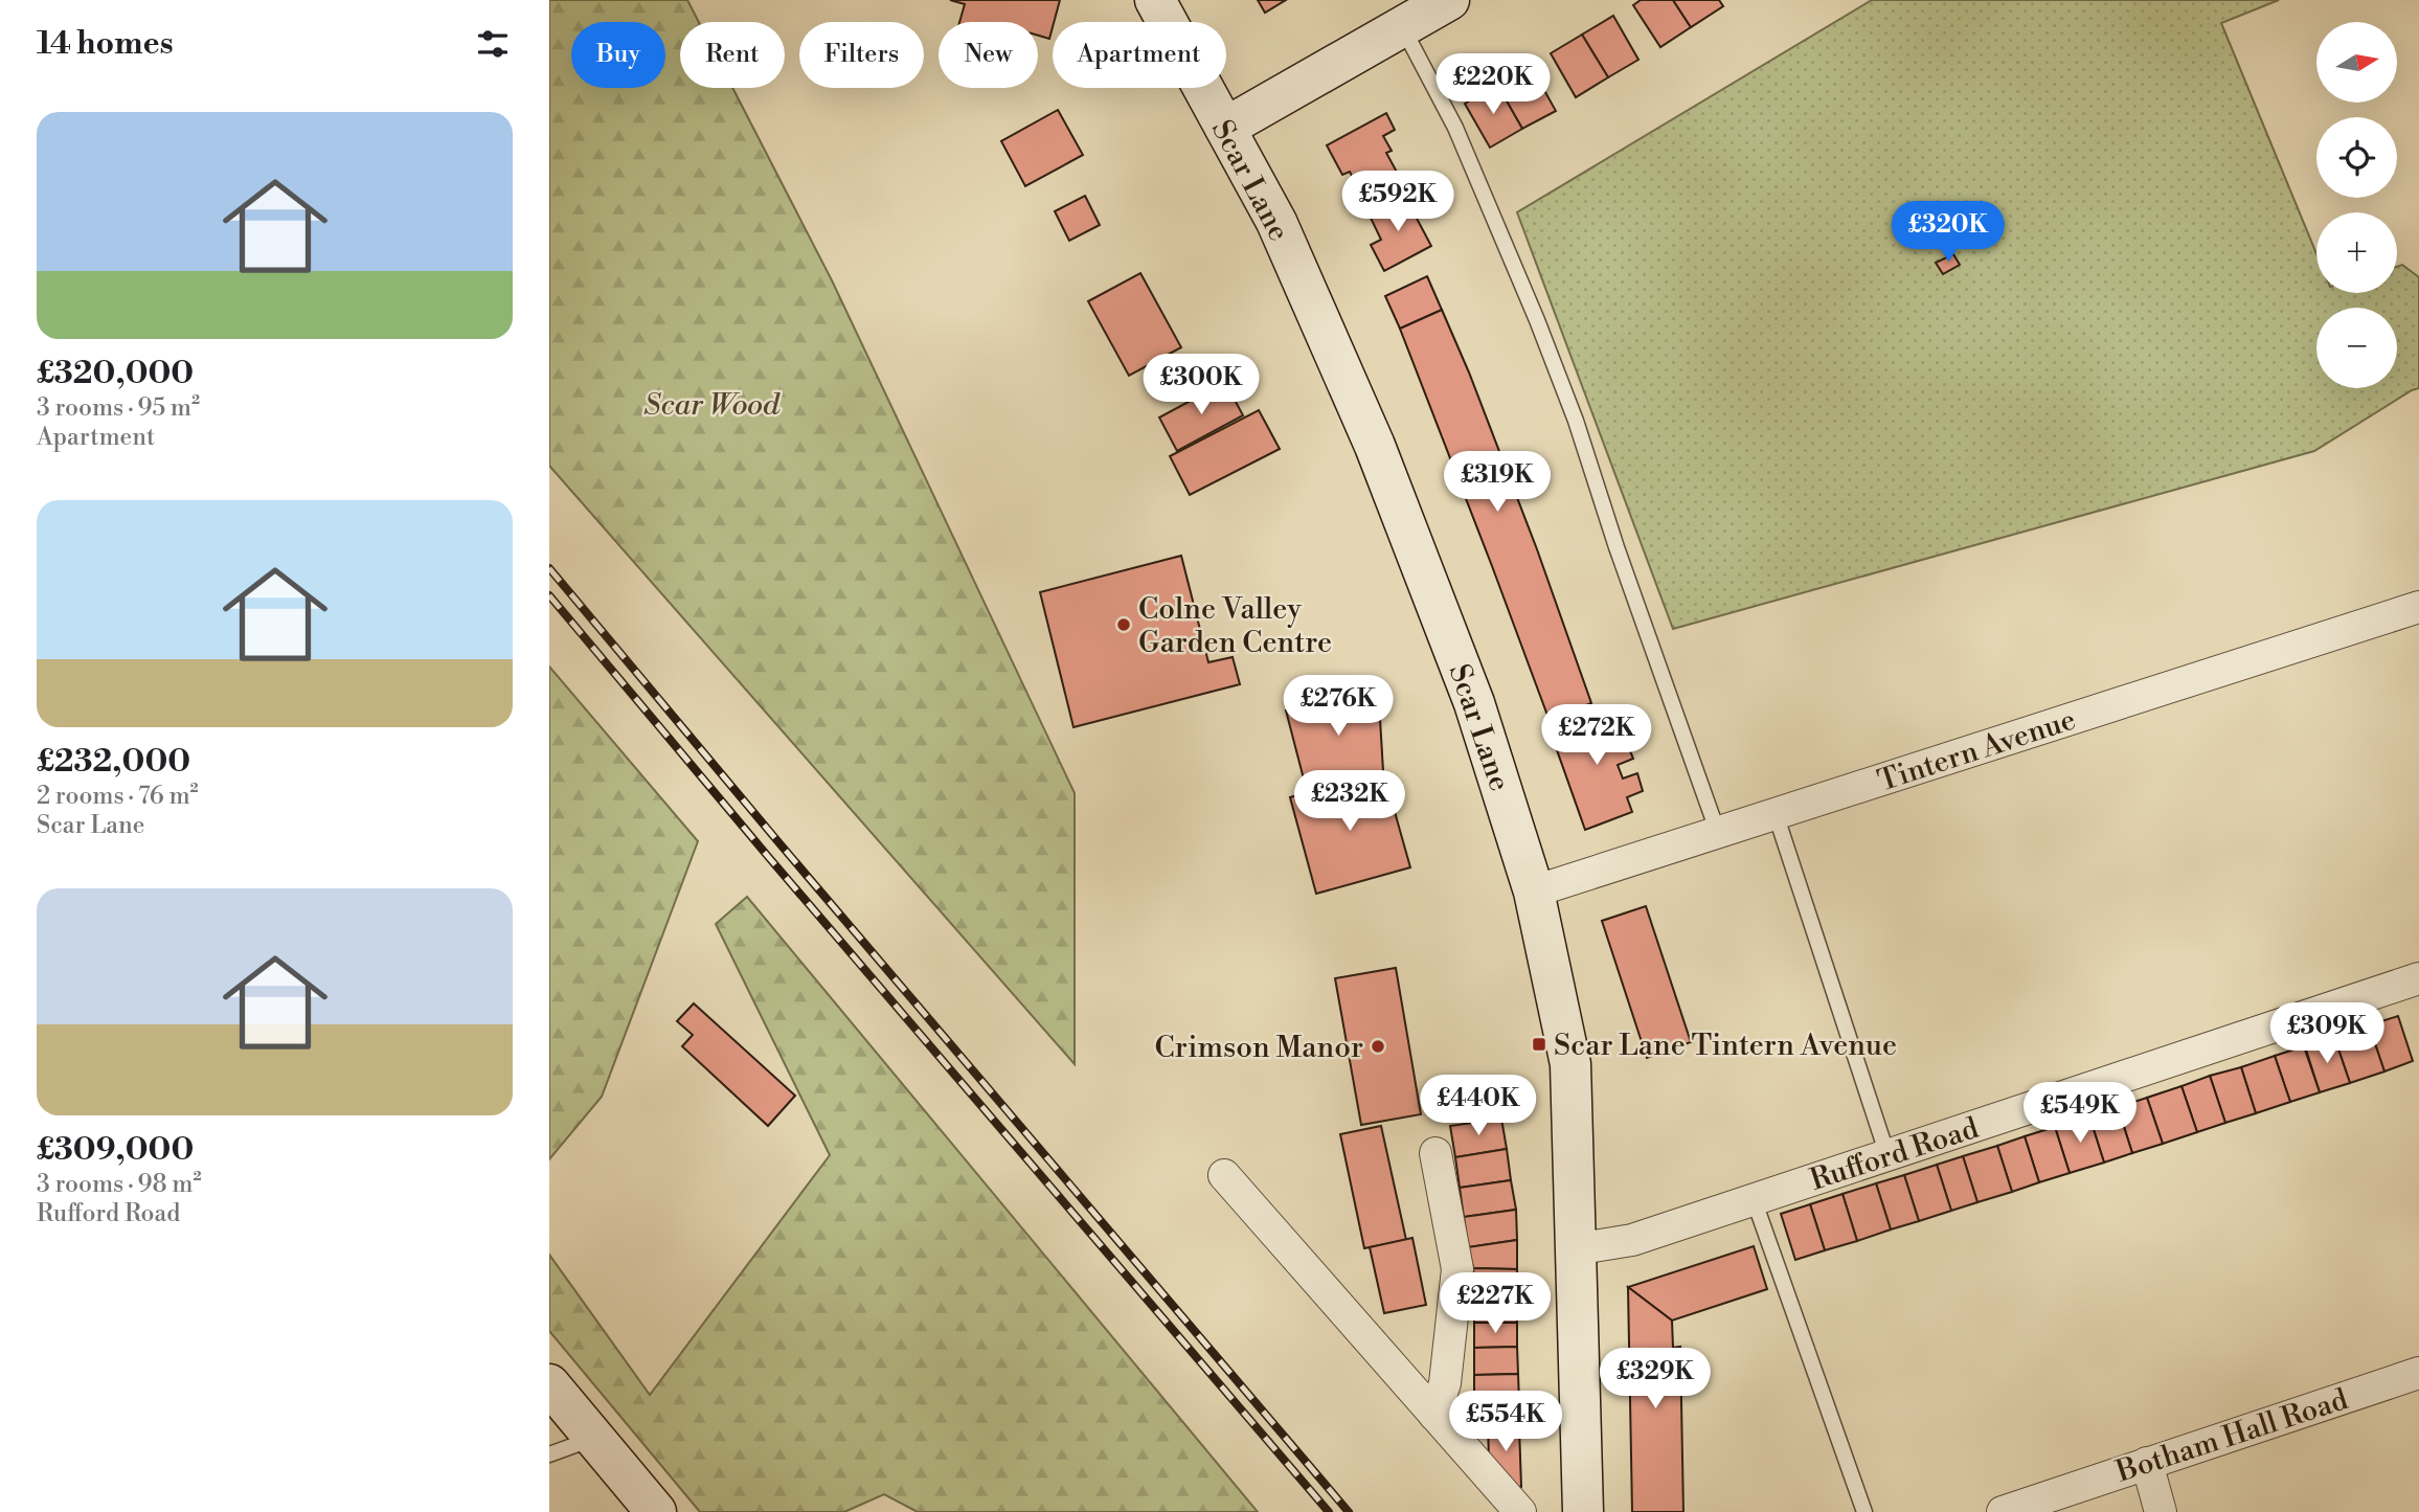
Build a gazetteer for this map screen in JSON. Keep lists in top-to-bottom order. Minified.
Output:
{"streets":{"main road":["Scar Lane"],"street":["Tintern Avenue","Rufford Road","Botham Hall Road"]},"crossings":[["Scar Lane","Tintern Avenue"],["Scar Lane","Rufford Road"]],"parks":["Scar Wood"],"places":{"other":["Colne Valley Garden Centre","Crimson Manor"],"transit":["Scar Lane Tintern Avenue"]},"north":"right","page":{"heading":"14 homes","map_buttons":["+","−"],"chip":["Buy","Rent","Filters","New","Apartment"],"price":["£220K","£592K","£320K","£300K","£319K","£276K","£272K","£232K","£309K","£440K","£549K","£227K","£329K","£554K"],"list":[{"name":"£320,000","note":"3 rooms · 95 m² · Apartment"},{"name":"£232,000","note":"2 rooms · 76 m² · Scar Lane"},{"name":"£309,000","note":"3 rooms · 98 m² · Rufford Road"}]}}
